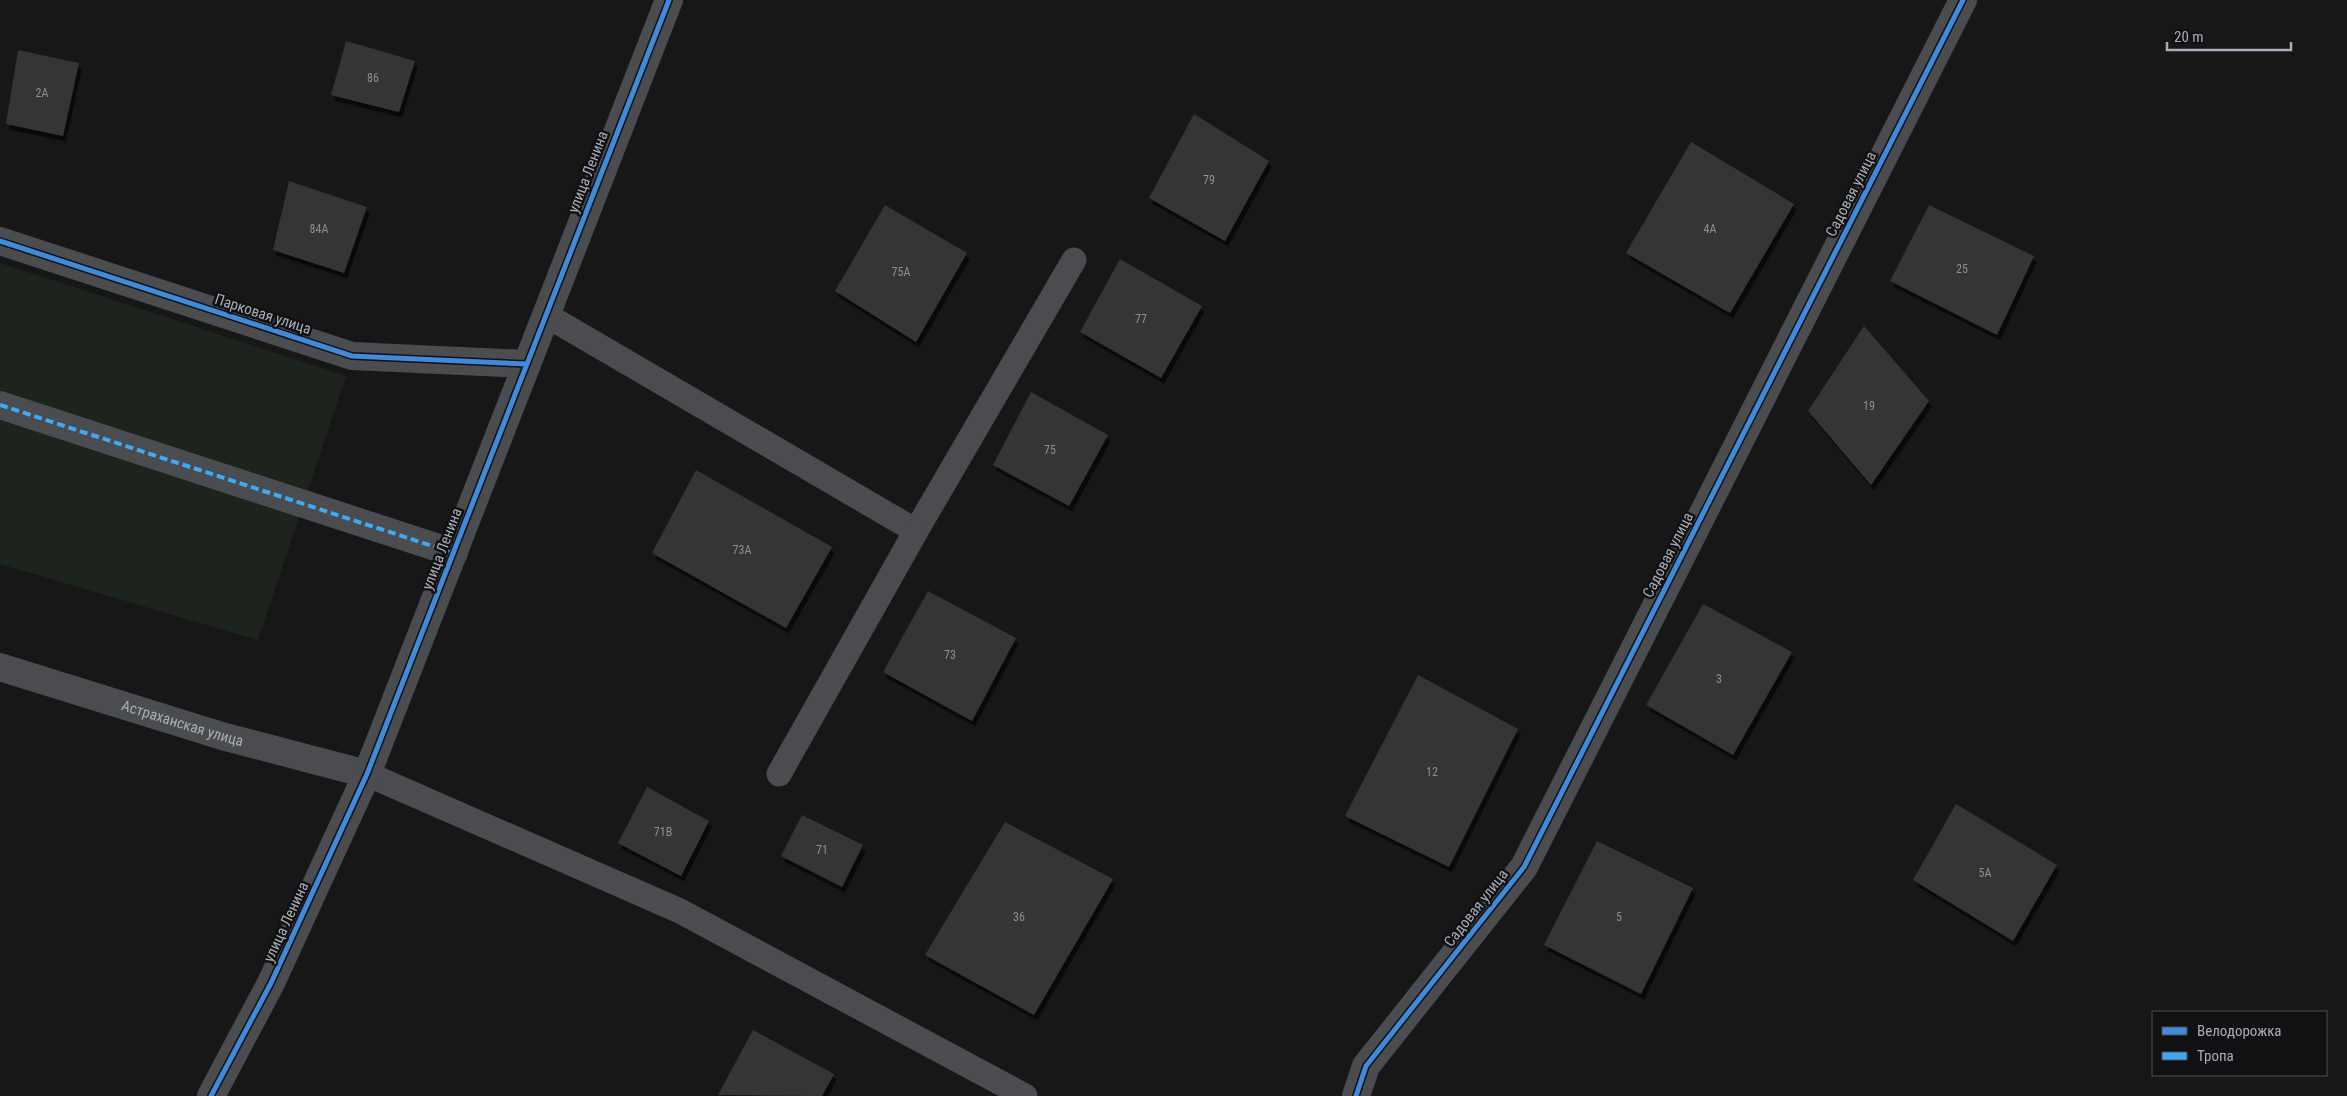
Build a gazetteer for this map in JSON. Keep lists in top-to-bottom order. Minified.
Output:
{"streets":{"street":["улица Ленина","Садовая улица","Парковая улица","Астраханская улица"]},"crossings":[["улица Ленина","Парковая улица"],["улица Ленина","Астраханская улица"]],"house_numbers":["86","2А","79","84А","4А","25","75А","77","19","75","73А","73","3","12","71В","71","5А","36","5"],"legend":["Велодорожка","Тропа"],"scale_bar":"20 m"}
